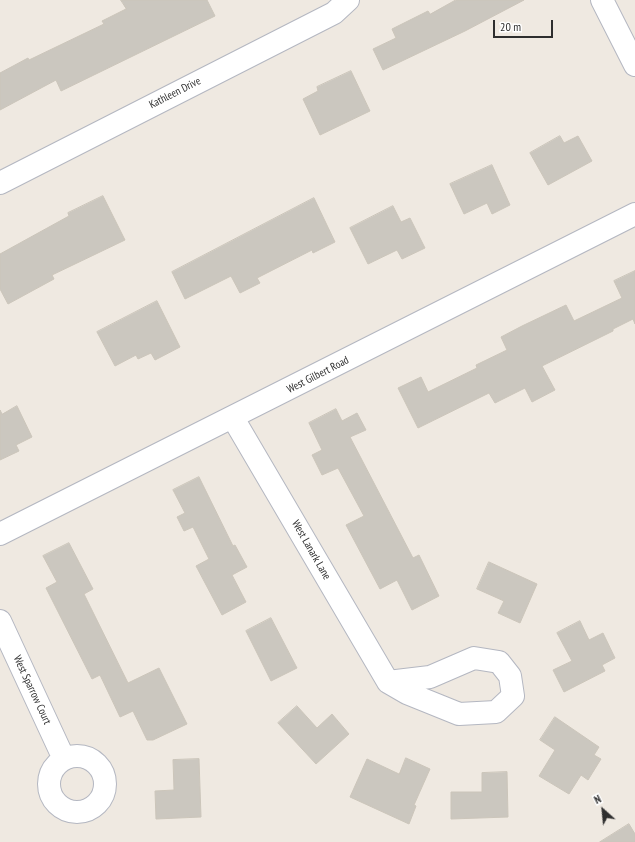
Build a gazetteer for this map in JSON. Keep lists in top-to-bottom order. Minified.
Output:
{"streets":{"street":["Kathleen Drive","West Gilbert Road","West Lanark Lane","West Sparrow Court"]},"crossings":[["West Gilbert Road","West Lanark Lane"]],"scale_bar":"20 m","north":"top left"}
